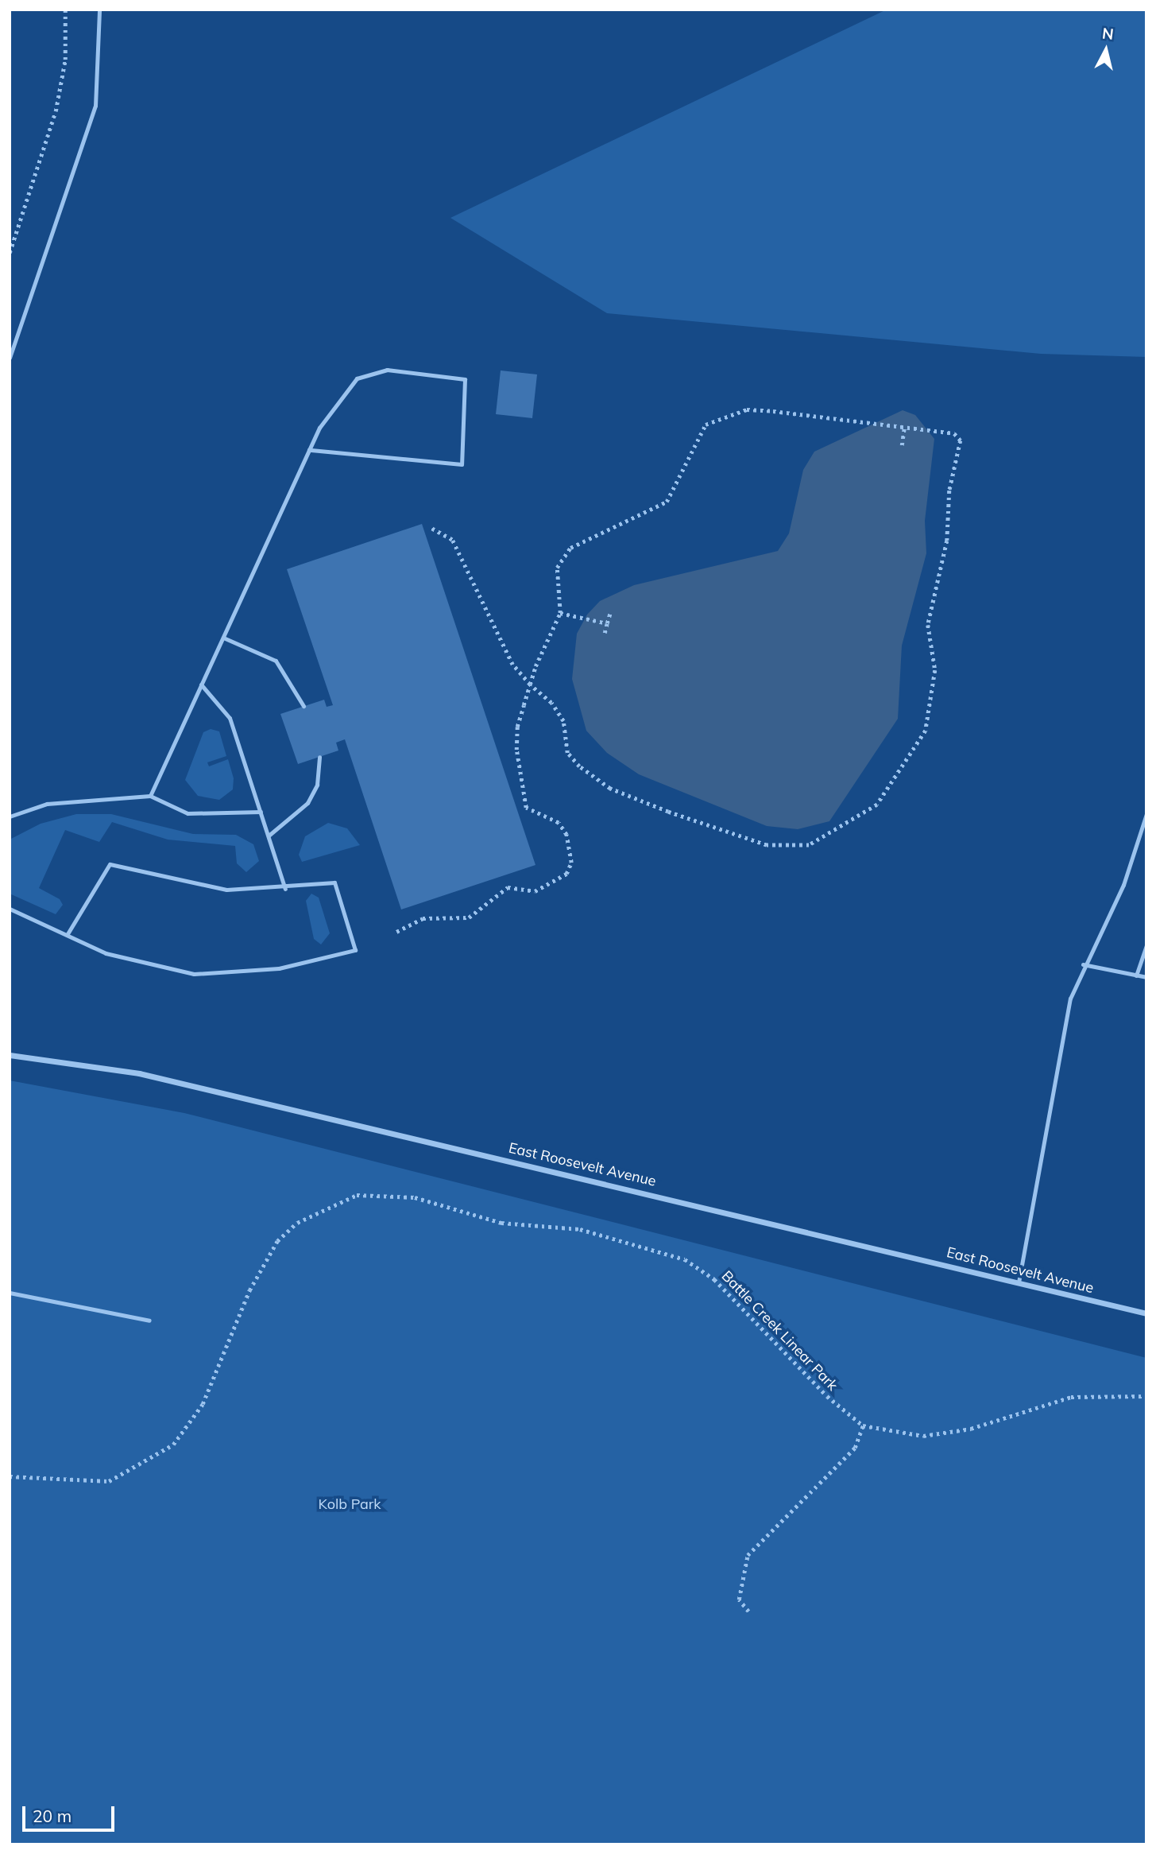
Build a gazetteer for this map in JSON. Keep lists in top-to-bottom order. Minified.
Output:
{"streets":{"street":["East Roosevelt Avenue"],"path":["Battle Creek Linear Park"]},"parks":["Kolb Park"],"scale_bar":"20 m","north":"top"}
